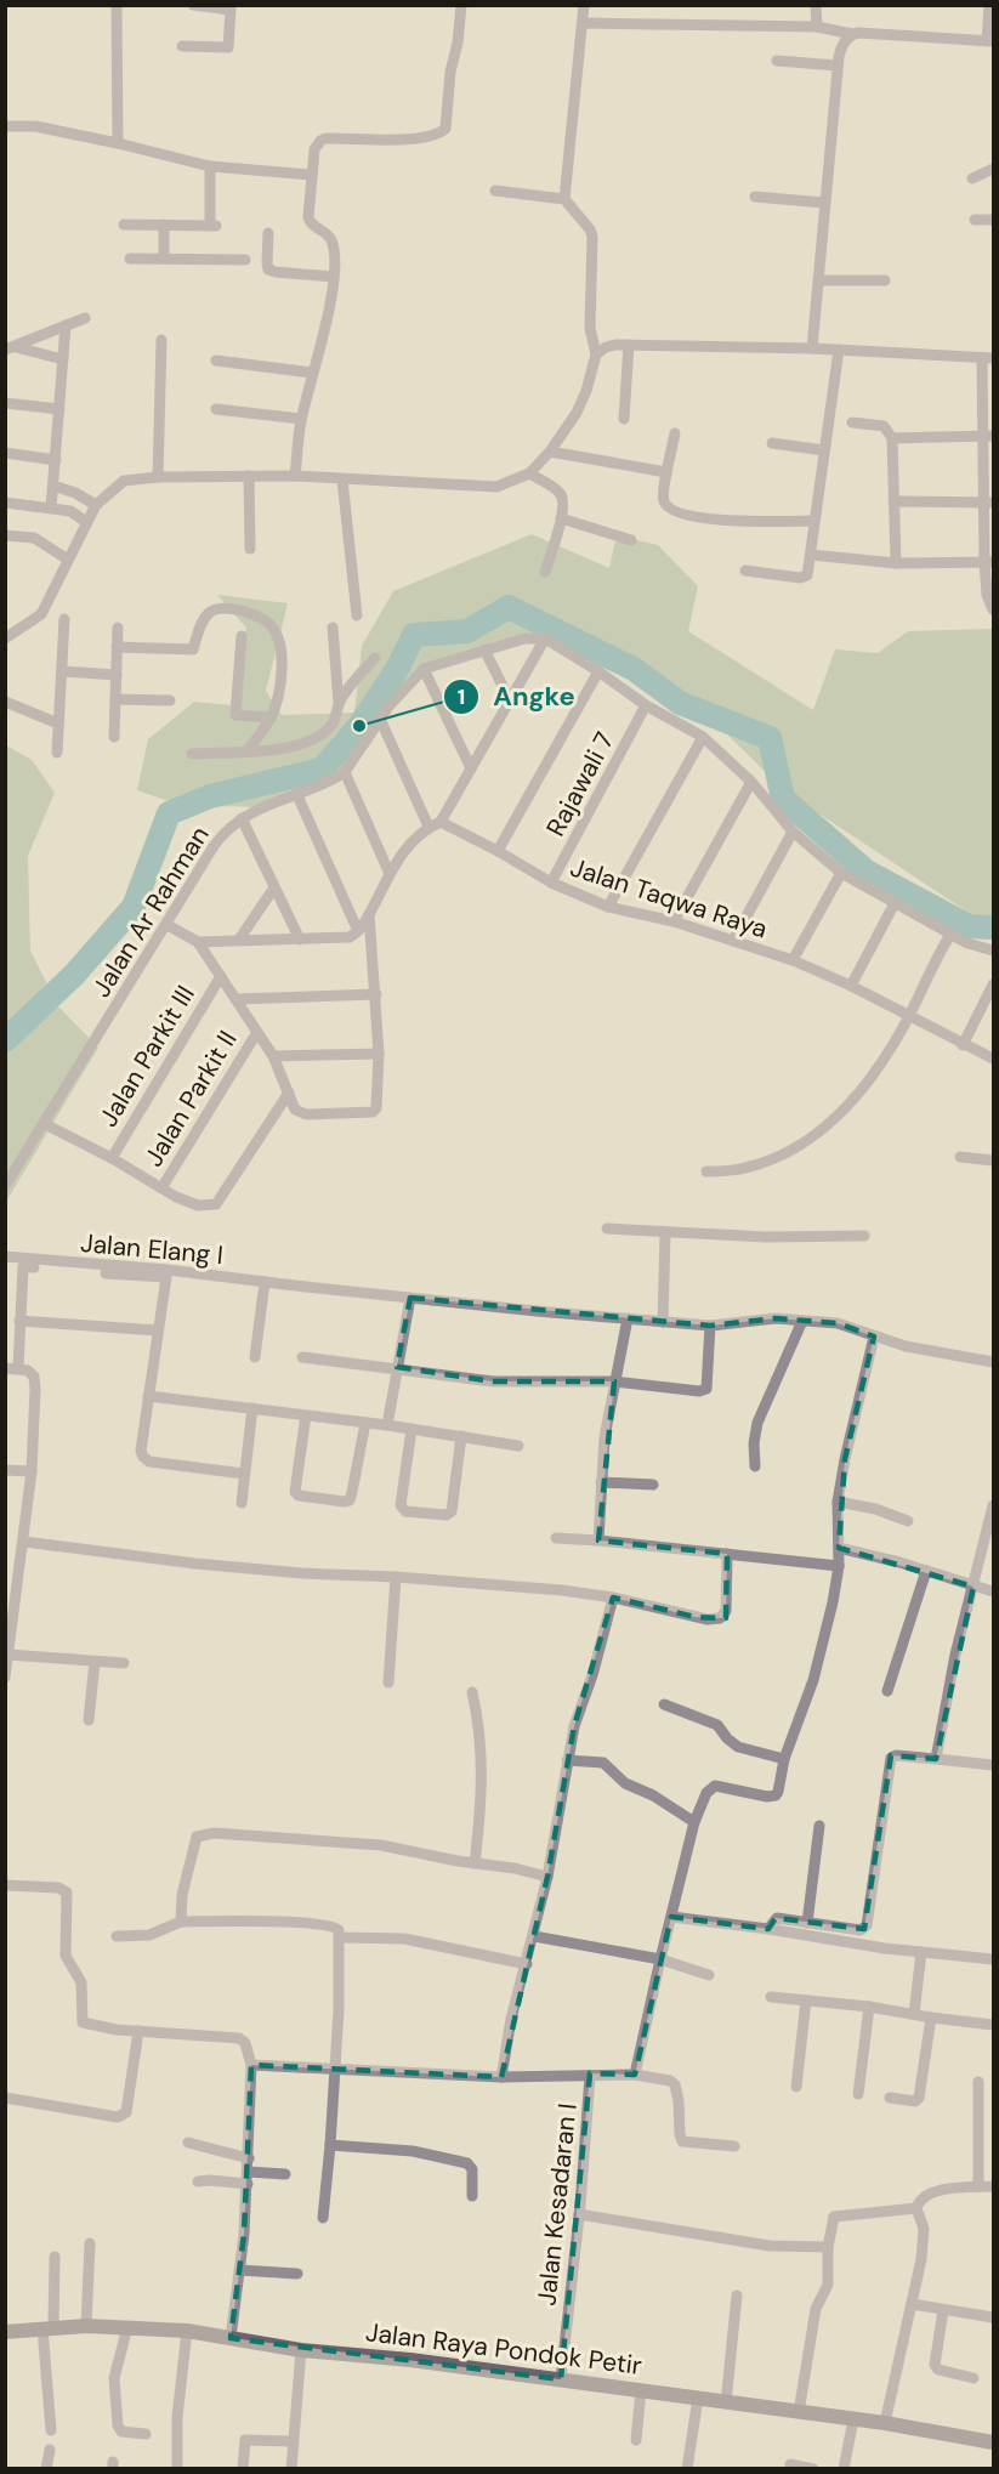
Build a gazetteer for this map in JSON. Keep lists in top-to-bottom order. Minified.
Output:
{"streets":{"main road":["Jalan Raya Pondok Petir"],"street":["Rajawali 7","Jalan Taqwa Raya","Jalan Ar Rahman","Jalan Parkit III","Jalan Parkit II","Jalan Elang I","Jalan Kesadaran I"]},"crossings":[["Rajawali 7","Jalan Taqwa Raya"],["Jalan Kesadaran I","Jalan Raya Pondok Petir"]],"places":["Angke"]}
